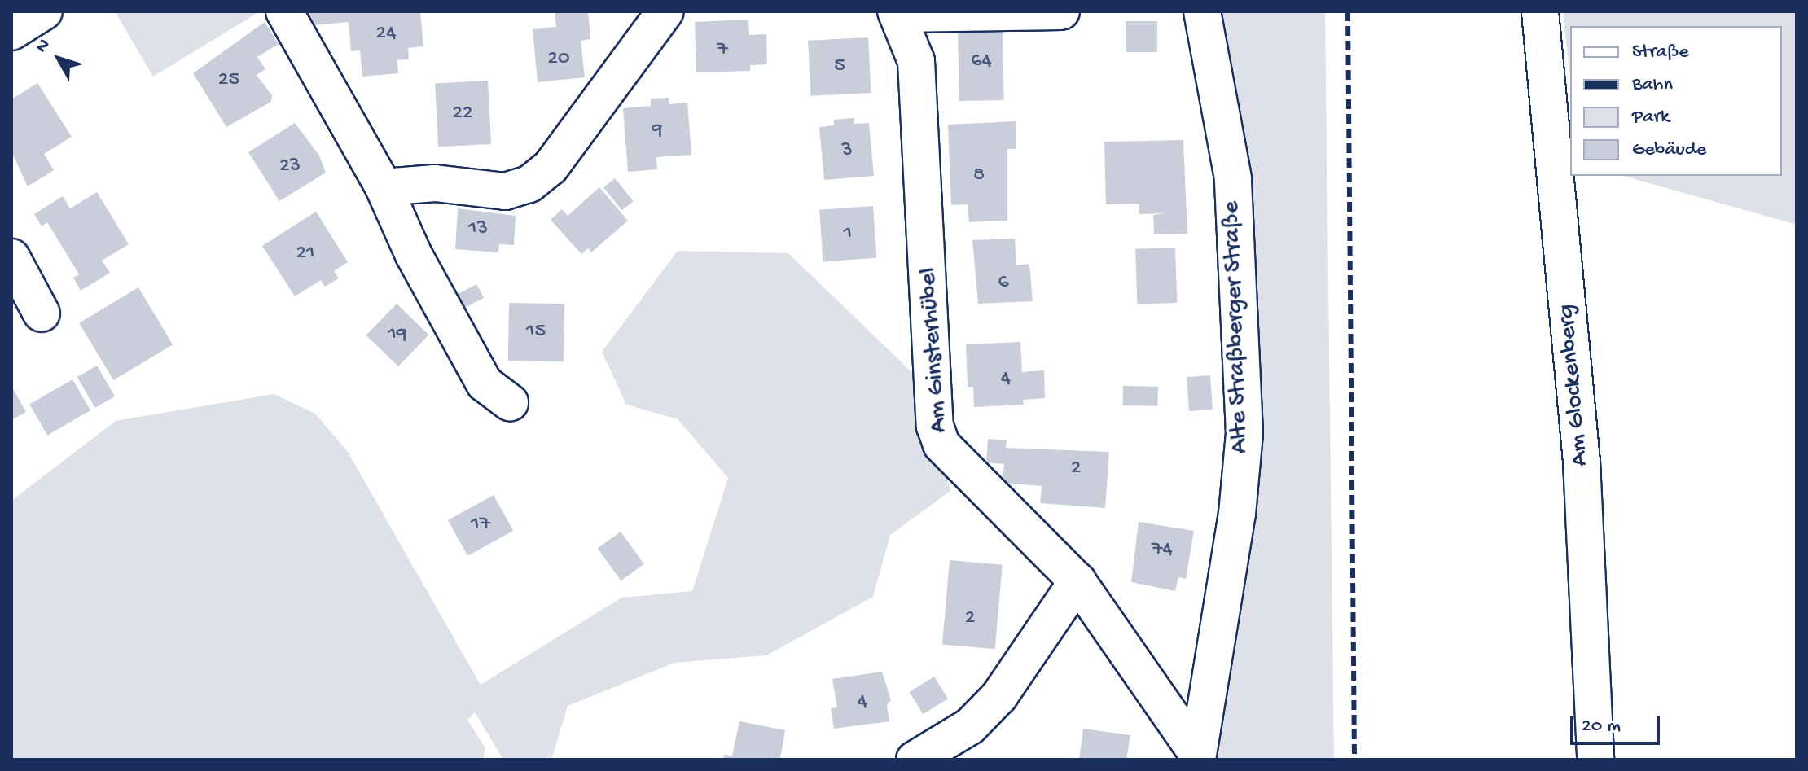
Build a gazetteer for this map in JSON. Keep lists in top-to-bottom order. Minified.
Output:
{"streets":{"street":["Alte Straßberger Straße","Am Ginsterhübel","Am Glockenberg"]},"crossings":[["Alte Straßberger Straße","Am Ginsterhübel"]],"house_numbers":["24","7","20","64","5","25","22","9","3","23","8","13","1","21","6","15","19","4","2","17","74","2","4"],"legend":["Straße","Bahn","Park","Gebäude"],"scale_bar":"20 m","north":"top left"}
